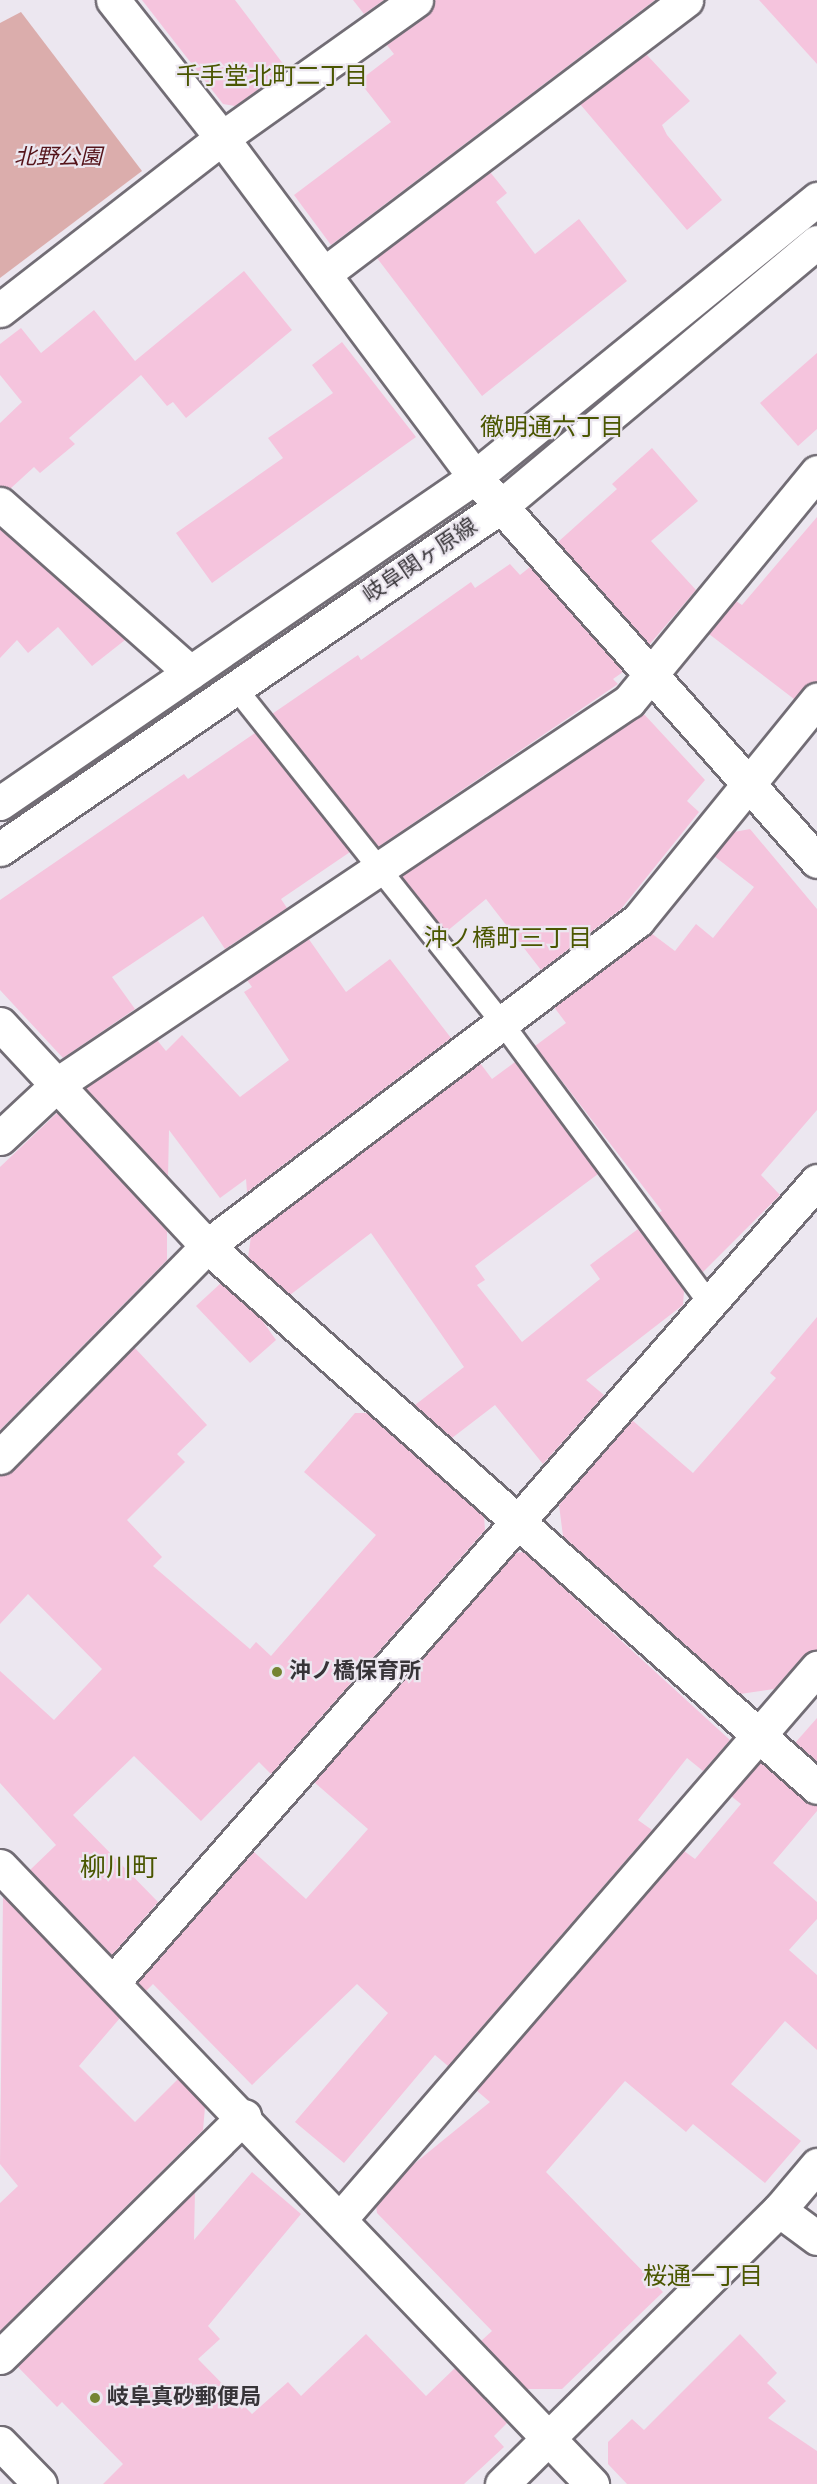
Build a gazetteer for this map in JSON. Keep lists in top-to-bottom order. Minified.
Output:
{"streets":{"main road":["岐阜関ヶ原線"]},"districts":["千手堂北町二丁目","徹明通六丁目","沖ノ橋町三丁目","柳川町","桜通一丁目"],"parks":["北野公園"],"places":["沖ノ橋保育所","岐阜真砂郵便局"]}
